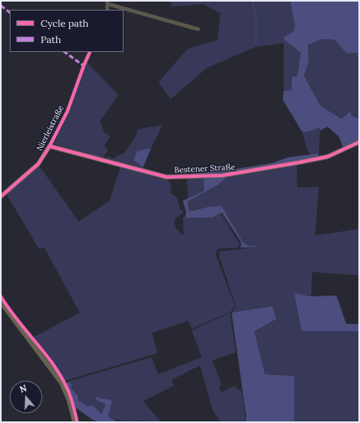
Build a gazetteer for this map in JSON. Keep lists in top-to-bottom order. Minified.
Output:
{"streets":{"street":["Nierleistraße","Bestener Straße"]},"crossings":[["Nierleistraße","Bestener Straße"]],"legend":["Cycle path","Path"],"north":"top"}
